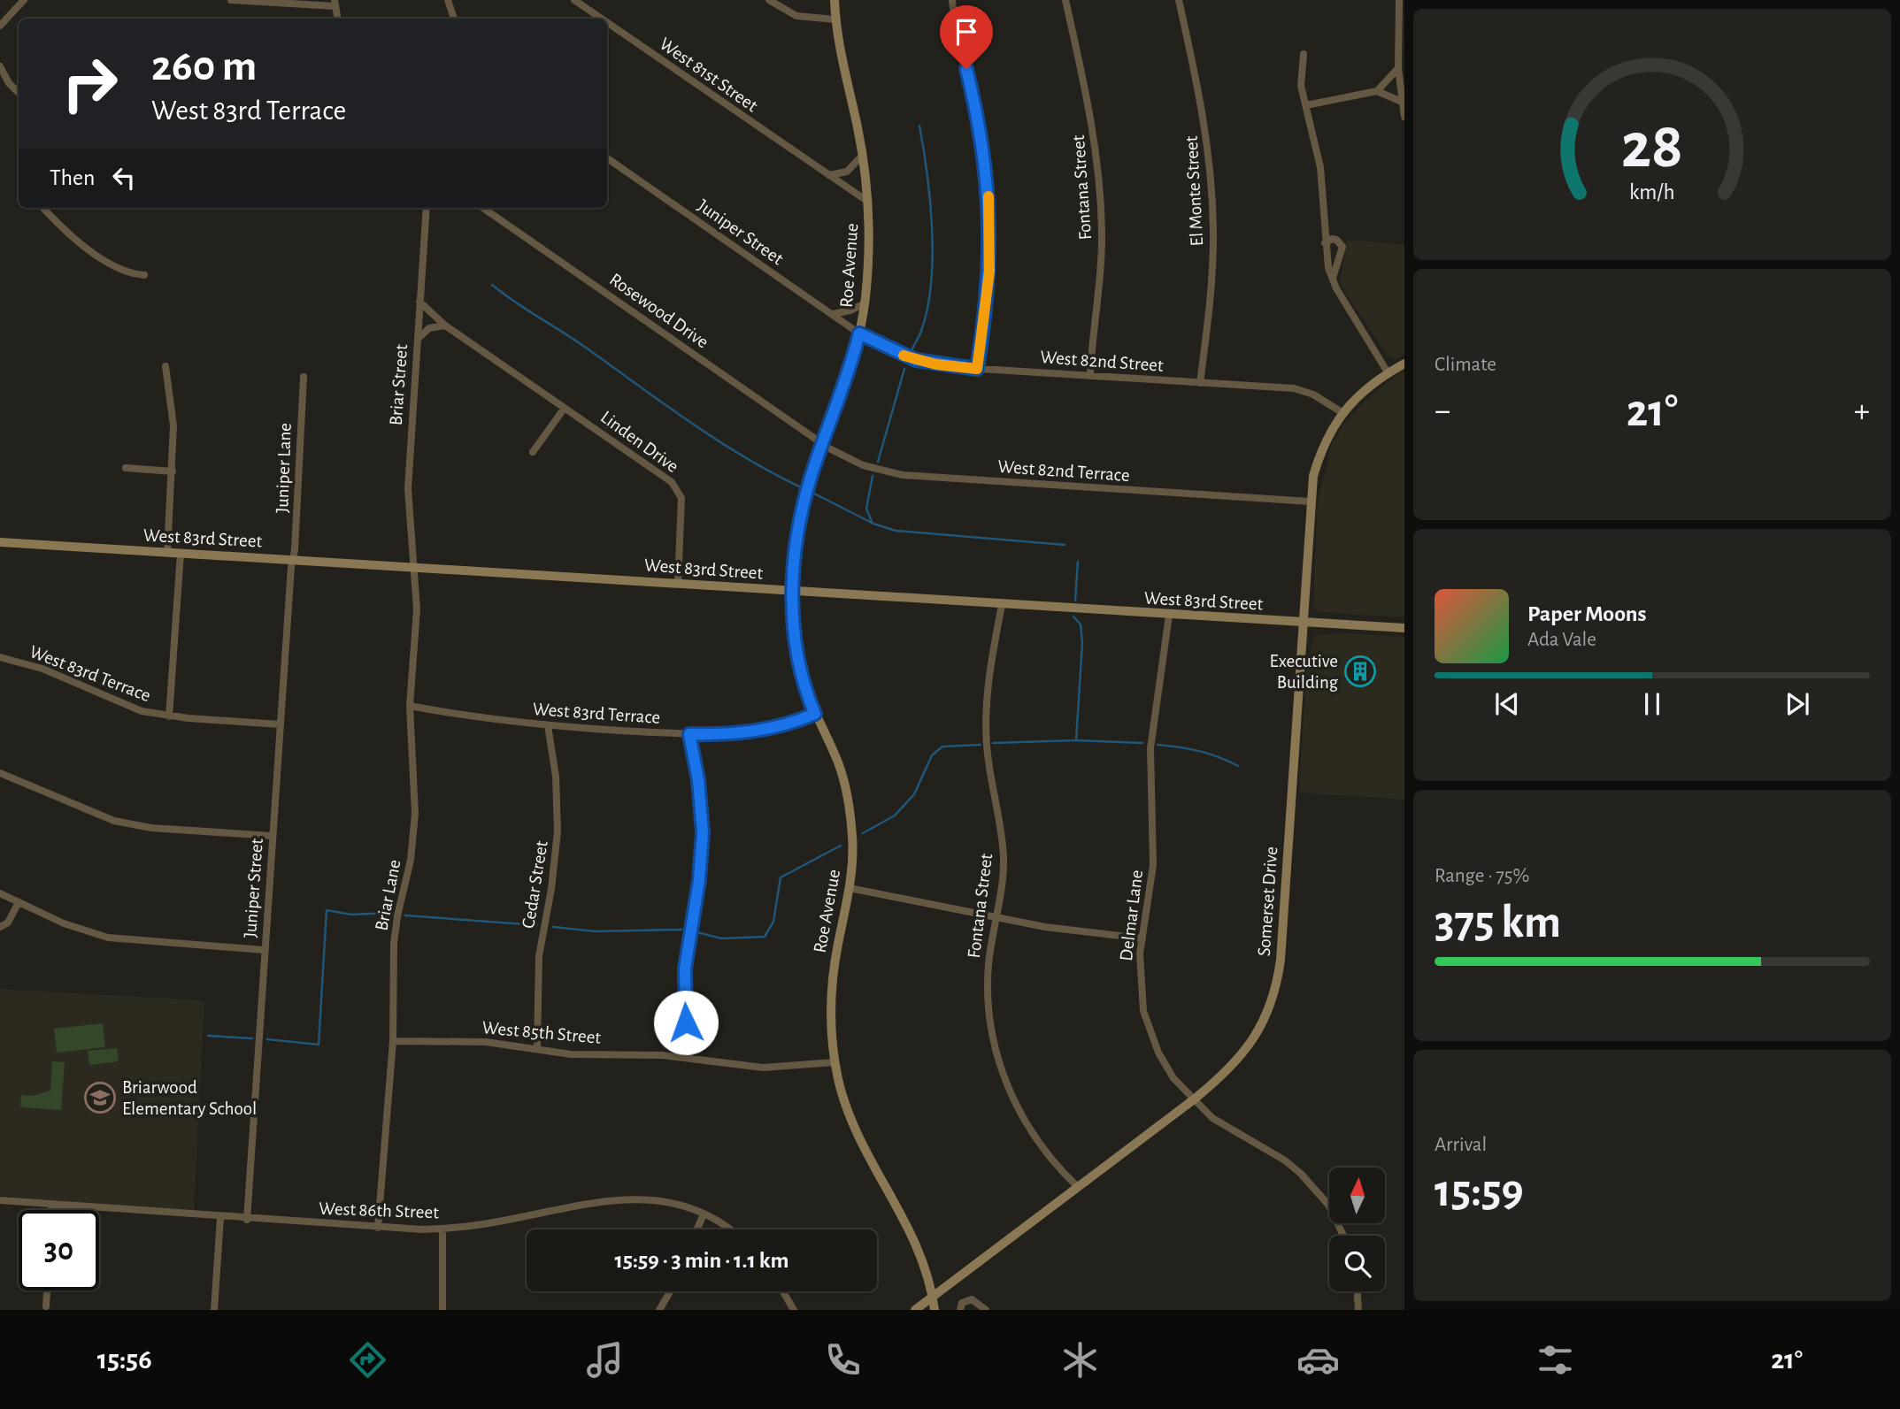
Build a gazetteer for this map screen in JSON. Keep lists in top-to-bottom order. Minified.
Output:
{"streets":{"street":["West 81st Street","Fontana Street","El Monte Street","Juniper Street","Roe Avenue","Rosewood Drive","West 82nd Street","Briar Street","Linden Drive","Juniper Lane","West 82nd Terrace","West 83rd Street","West 83rd Terrace","Cedar Street","Briar Lane","Somerset Drive","Delmar Lane","West 85th Street","West 86th Street"]},"crossings":[["West 81st Street","Roe Avenue"],["Fontana Street","West 82nd Street"],["Fontana Street","West 83rd Street"],["Fontana Street","Somerset Drive"],["El Monte Street","West 82nd Street"],["Juniper Street","Roe Avenue"],["Juniper Street","West 82nd Street"],["Juniper Street","Juniper Lane"],["Juniper Street","West 83rd Street"],["Juniper Street","West 83rd Terrace"],["Juniper Street","West 86th Street"],["Roe Avenue","Rosewood Drive"],["Roe Avenue","West 82nd Street"],["Roe Avenue","West 82nd Terrace"],["Roe Avenue","West 83rd Street"],["Roe Avenue","West 83rd Terrace"],["Roe Avenue","Somerset Drive"],["Roe Avenue","West 85th Street"],["Rosewood Drive","West 82nd Terrace"],["West 82nd Street","Somerset Drive"],["Briar Street","Linden Drive"],["Briar Street","West 83rd Street"],["Briar Street","Briar Lane"],["Linden Drive","West 83rd Street"],["Juniper Lane","West 83rd Street"],["West 82nd Terrace","Somerset Drive"],["West 83rd Street","Briar Lane"],["West 83rd Street","Somerset Drive"],["West 83rd Street","Delmar Lane"],["West 83rd Terrace","Cedar Street"],["West 83rd Terrace","Briar Lane"],["Cedar Street","West 85th Street"],["Briar Lane","West 85th Street"],["Briar Lane","West 86th Street"],["Somerset Drive","Delmar Lane"]],"places":{"building":["Executive Building"],"school or university":["Briarwood Elementary School"]},"north":"top","page":{"turn":["260 m","West 83rd Terrace"],"then":"Then","tile":["Climate",["Range · 75%","375 km"],["Arrival","15:59"]],"heat":["−","21°","+"],"song":["Paper Moons","Ada Vale"],"limit":"30","trip":"15:59 · 3 min · 1.1 km","tabs":["15:56","21°"],"gauge":["28","km/h"]}}
